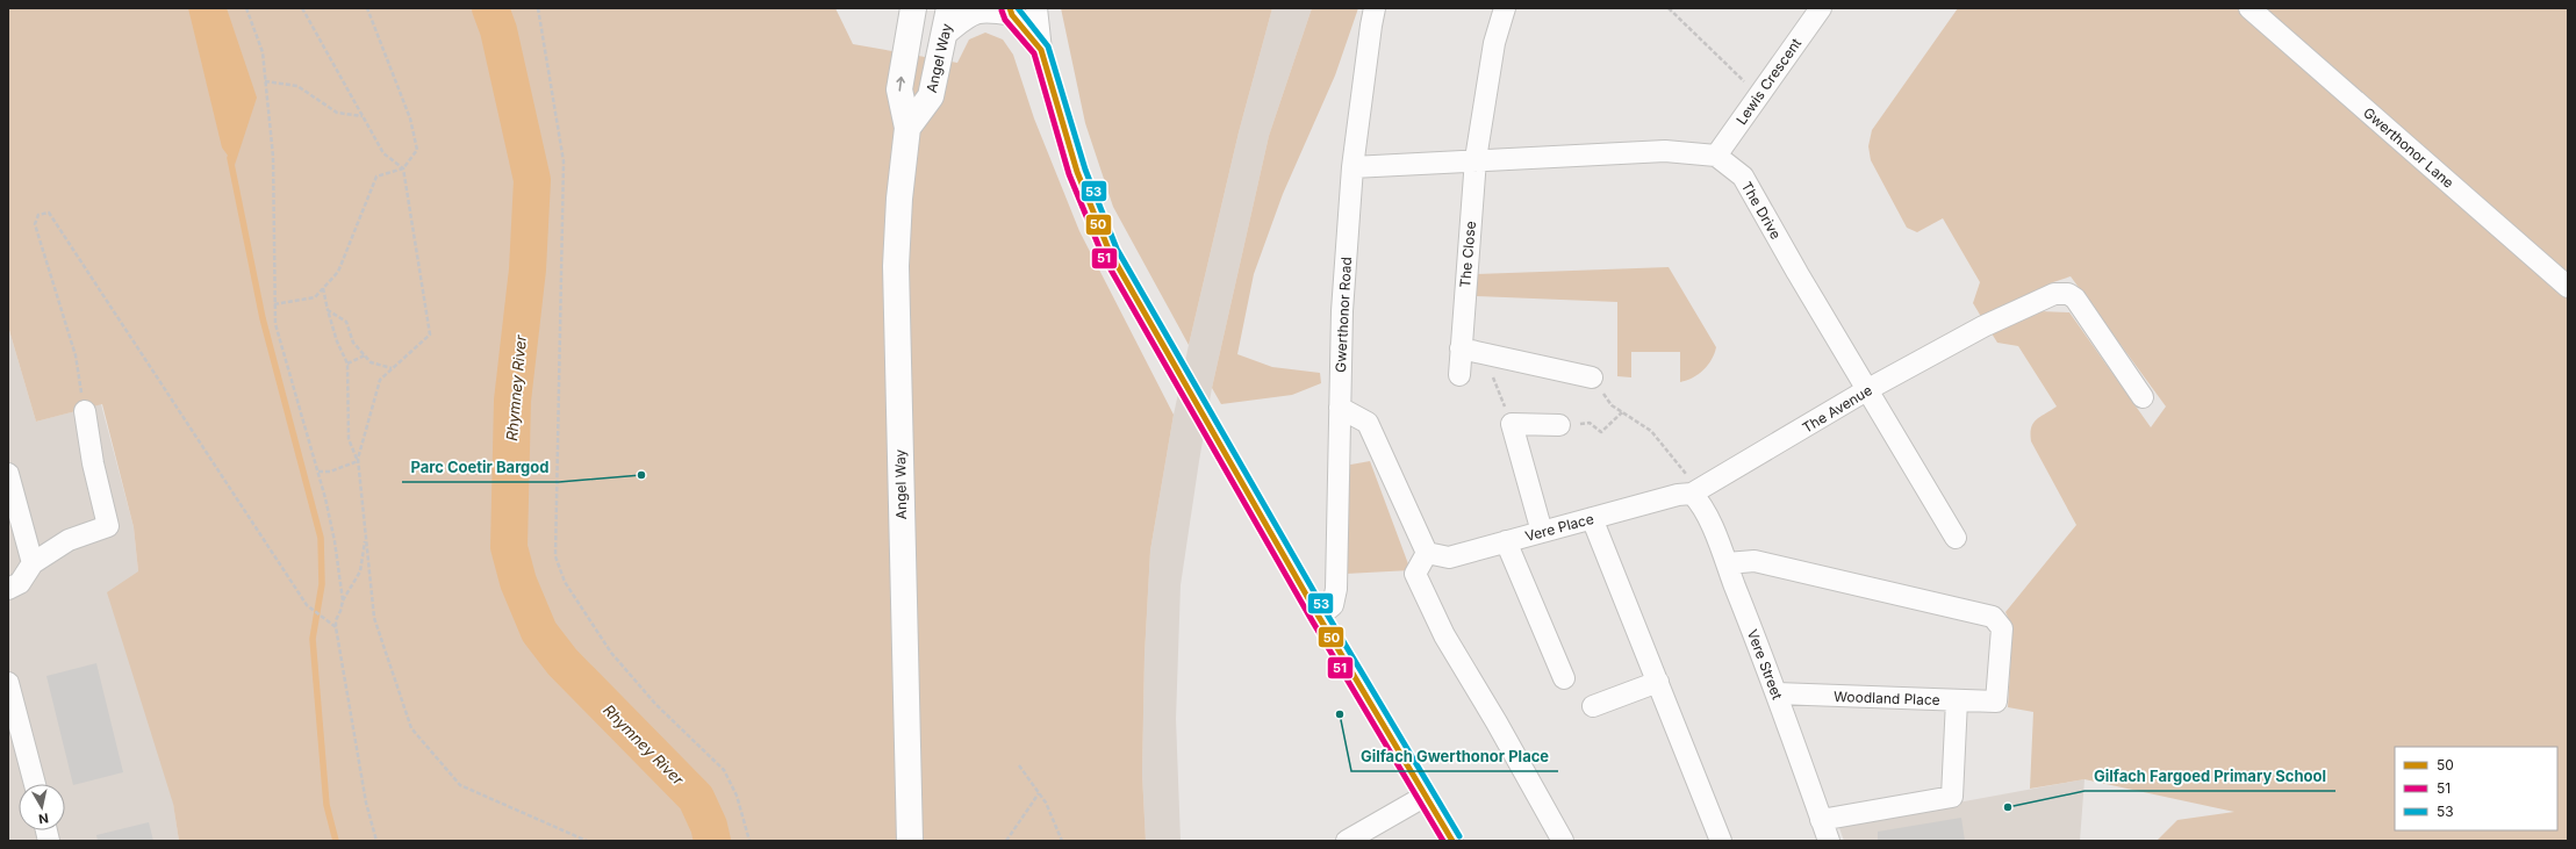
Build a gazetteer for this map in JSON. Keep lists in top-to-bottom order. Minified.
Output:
{"streets":{"main road":["Angel Way"],"street":["Lewis Crescent","Gwerthonor Lane","The Drive","The Close","Gwerthonor Road","The Avenue","Vere Place","Vere Street","Woodland Place"]},"crossings":[["Lewis Crescent","The Drive"],["The Drive","The Avenue"],["The Avenue","Vere Place"],["The Avenue","Vere Street"],["Vere Place","Vere Street"],["Vere Street","Woodland Place"]],"water":["Rhymney River"],"places":["Parc Coetir Bargod","Gilfach Gwerthonor Place","Gilfach Fargoed Primary School"],"lines":["transit line 50","transit line 53","transit line 51"],"legend":["50","51","53"],"north":"bottom"}
